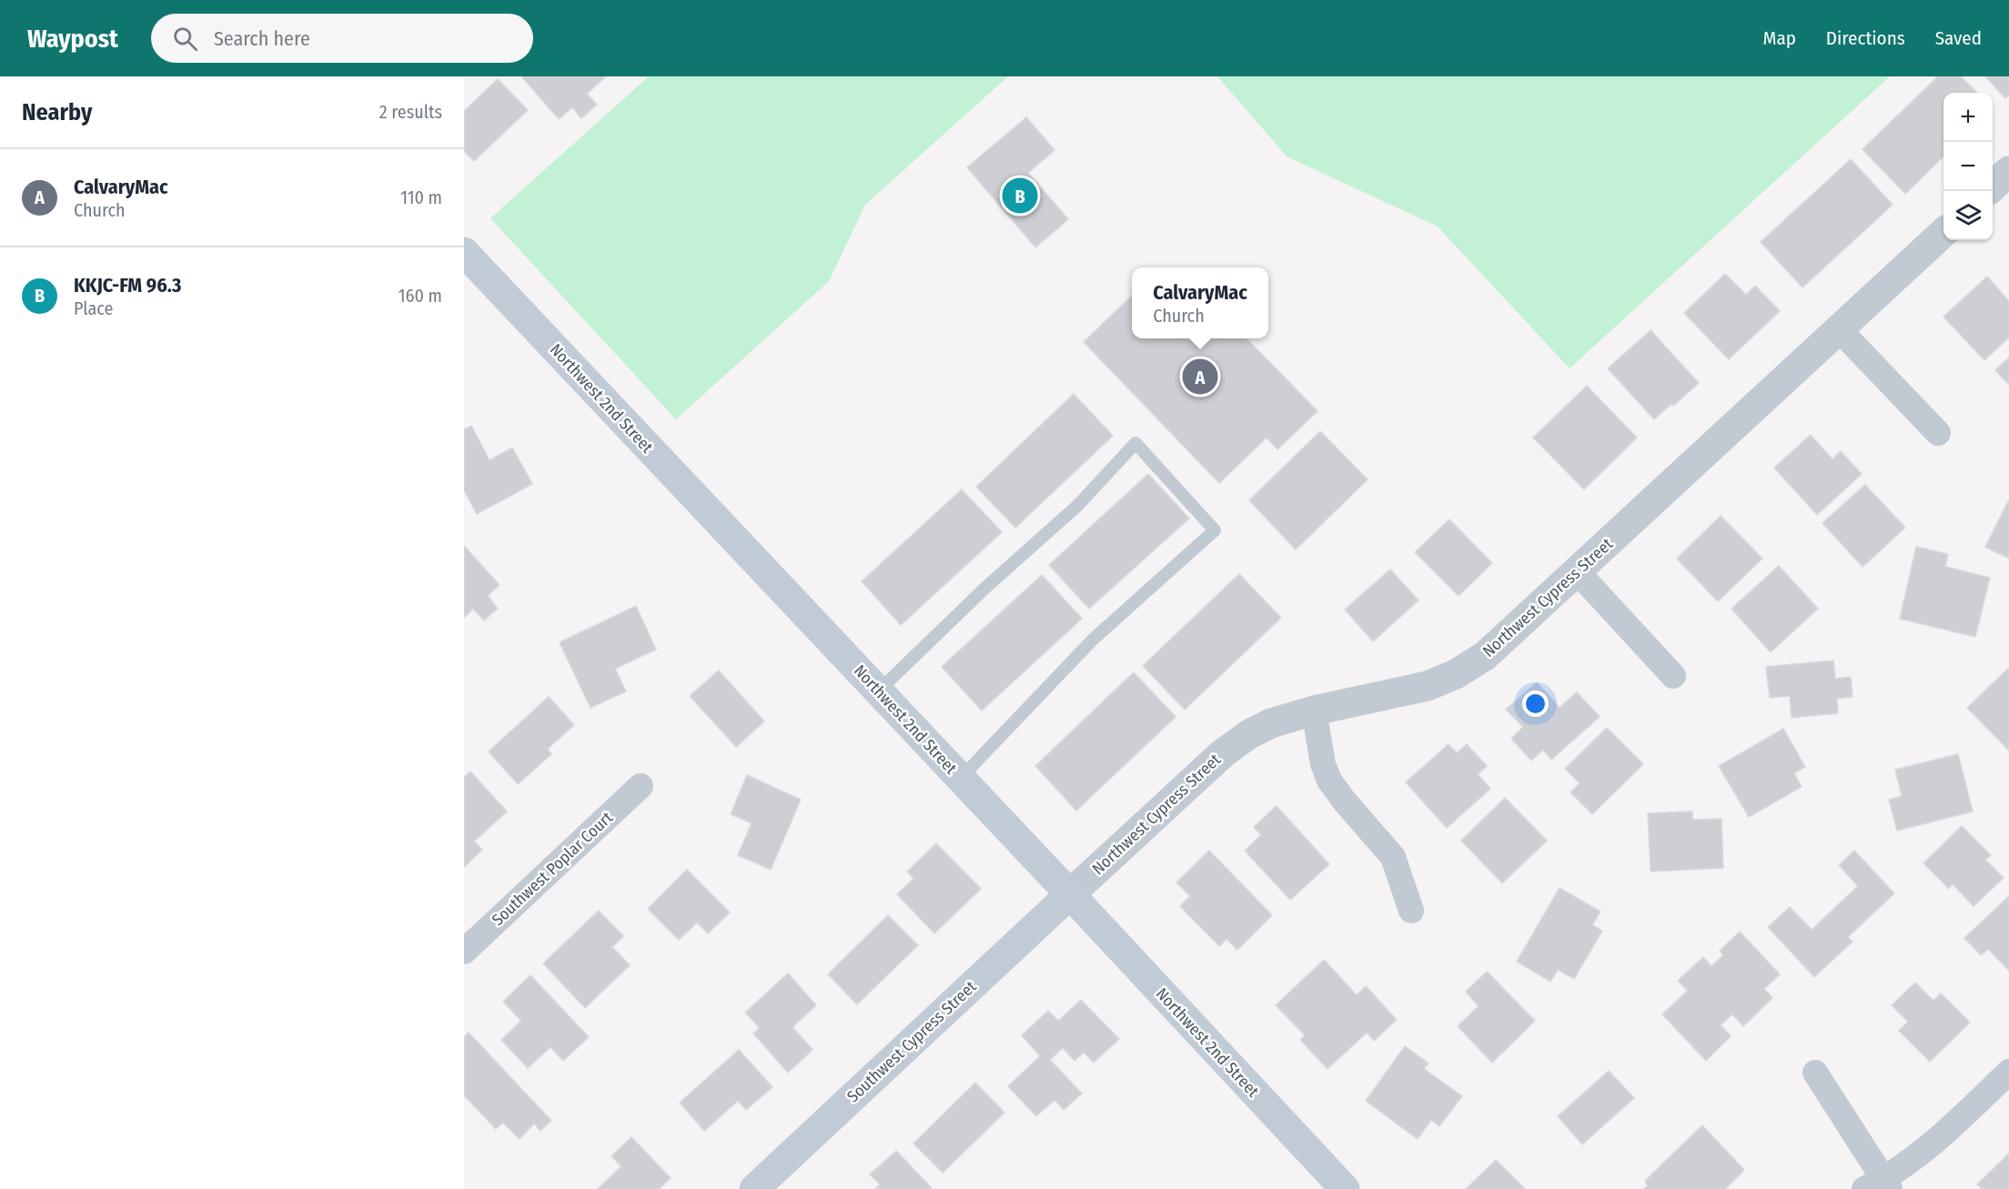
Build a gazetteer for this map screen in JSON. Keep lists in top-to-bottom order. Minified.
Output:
{"streets":{"main road":["Northwest 2nd Street","Southwest Cypress Street"],"street":["Northwest Cypress Street","Southwest Poplar Court"]},"crossings":[["Northwest 2nd Street","Northwest Cypress Street"],["Northwest 2nd Street","Southwest Cypress Street"],["Northwest Cypress Street","Southwest Cypress Street"]],"page":{"header":"Waypost","search":"Search here","nav":["Map","Directions","Saved"],"heading":["Nearby","2 results"],"map_buttons":["+","−"],"list":[{"mark":"A","name":"CalvaryMac","note":"Church","value":"110 m"},{"mark":"B","name":"KKJC-FM 96.3","note":"Place","value":"160 m"}],"pins":["B","A"],"popup":["CalvaryMac","Church"]}}
